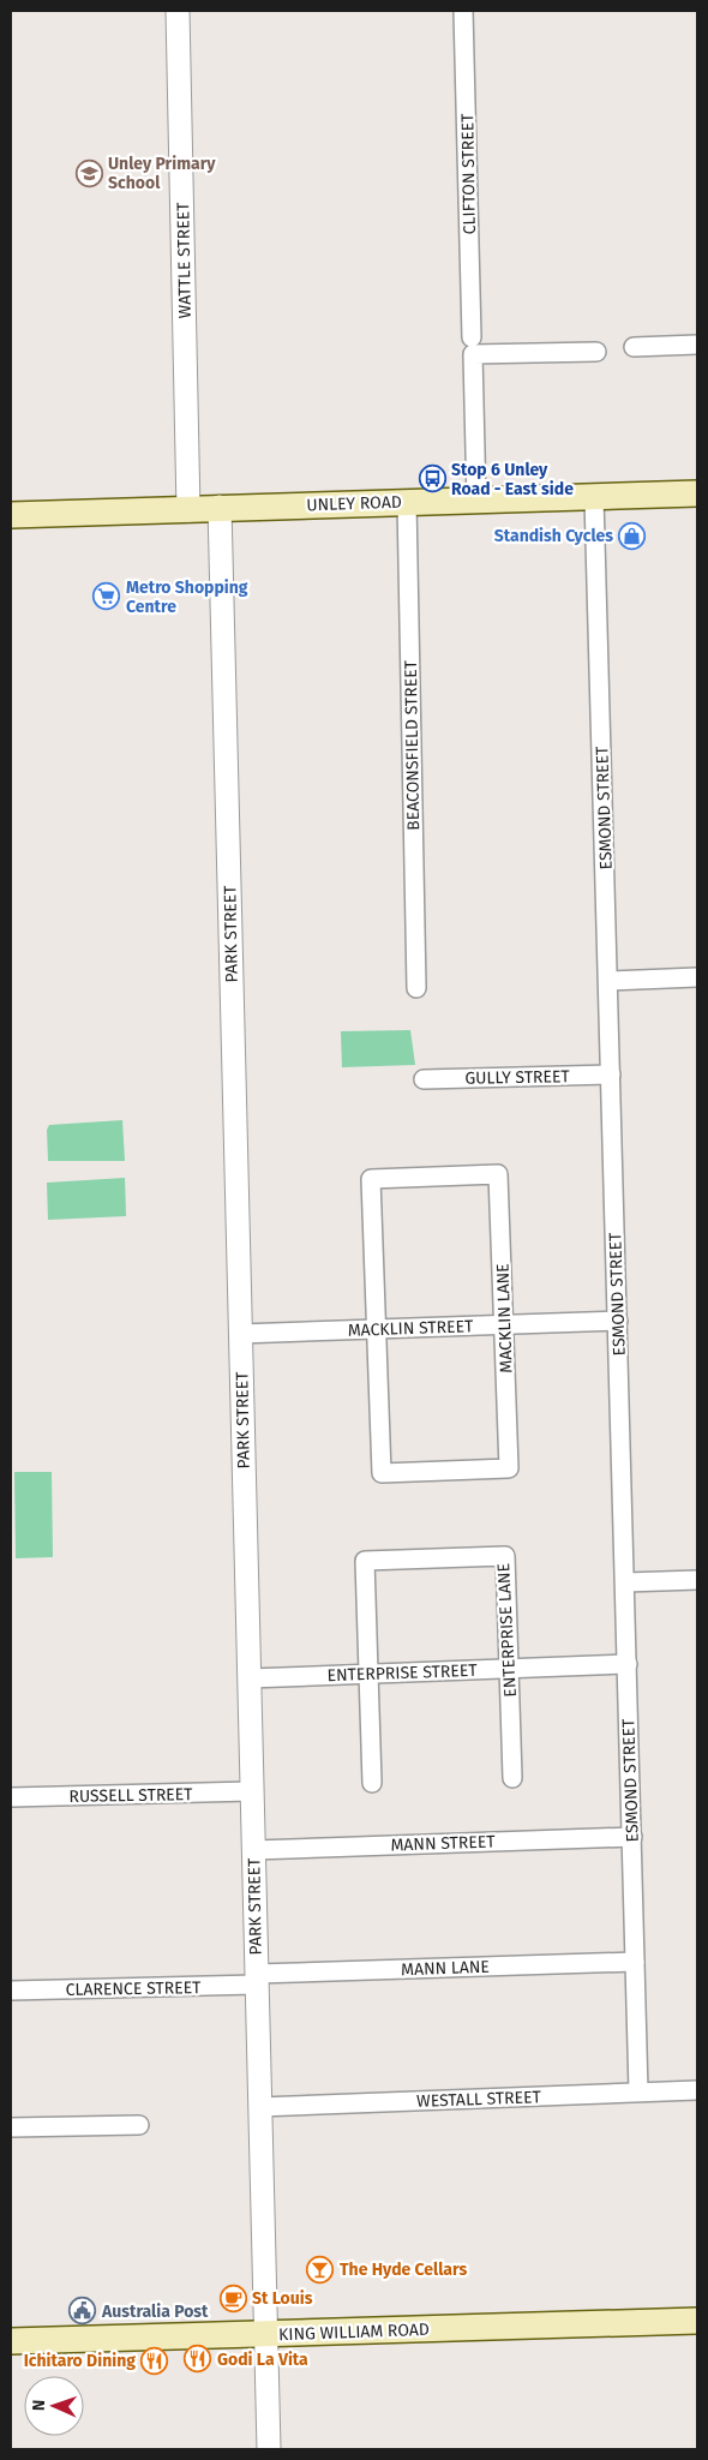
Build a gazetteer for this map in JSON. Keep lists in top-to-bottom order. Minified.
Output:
{"streets":{"main road":["UNLEY ROAD","KING WILLIAM ROAD"],"street":["CLIFTON STREET","WATTLE STREET","BEACONSFIELD STREET","ESMOND STREET","PARK STREET","GULLY STREET","MACKLIN LANE","MACKLIN STREET","ENTERPRISE LANE","ENTERPRISE STREET","RUSSELL STREET","MANN STREET","MANN LANE","CLARENCE STREET","WESTALL STREET"]},"crossings":[["CLIFTON STREET","UNLEY ROAD"],["WATTLE STREET","UNLEY ROAD"],["UNLEY ROAD","BEACONSFIELD STREET"],["UNLEY ROAD","ESMOND STREET"],["UNLEY ROAD","PARK STREET"],["ESMOND STREET","GULLY STREET"],["ESMOND STREET","MACKLIN STREET"],["ESMOND STREET","ENTERPRISE STREET"],["ESMOND STREET","MANN STREET"],["ESMOND STREET","MANN LANE"],["ESMOND STREET","WESTALL STREET"],["PARK STREET","MACKLIN STREET"],["PARK STREET","ENTERPRISE STREET"],["PARK STREET","RUSSELL STREET"],["PARK STREET","MANN STREET"],["PARK STREET","MANN LANE"],["PARK STREET","CLARENCE STREET"],["PARK STREET","WESTALL STREET"],["PARK STREET","KING WILLIAM ROAD"],["MACKLIN LANE","MACKLIN STREET"],["ENTERPRISE LANE","ENTERPRISE STREET"],["MANN LANE","CLARENCE STREET"]],"places":{"school or university":["Unley Primary School"],"bus stop":["Stop 6 Unley Road - East side"],"shop":["Standish Cycles"],"supermarket":["Metro Shopping Centre"],"bar":["The Hyde Cellars"],"cafe":["St Louis"],"public building":["Australia Post"],"restaurant":["Godi La Vita","Ichitaro Dining"]},"north":"left"}
